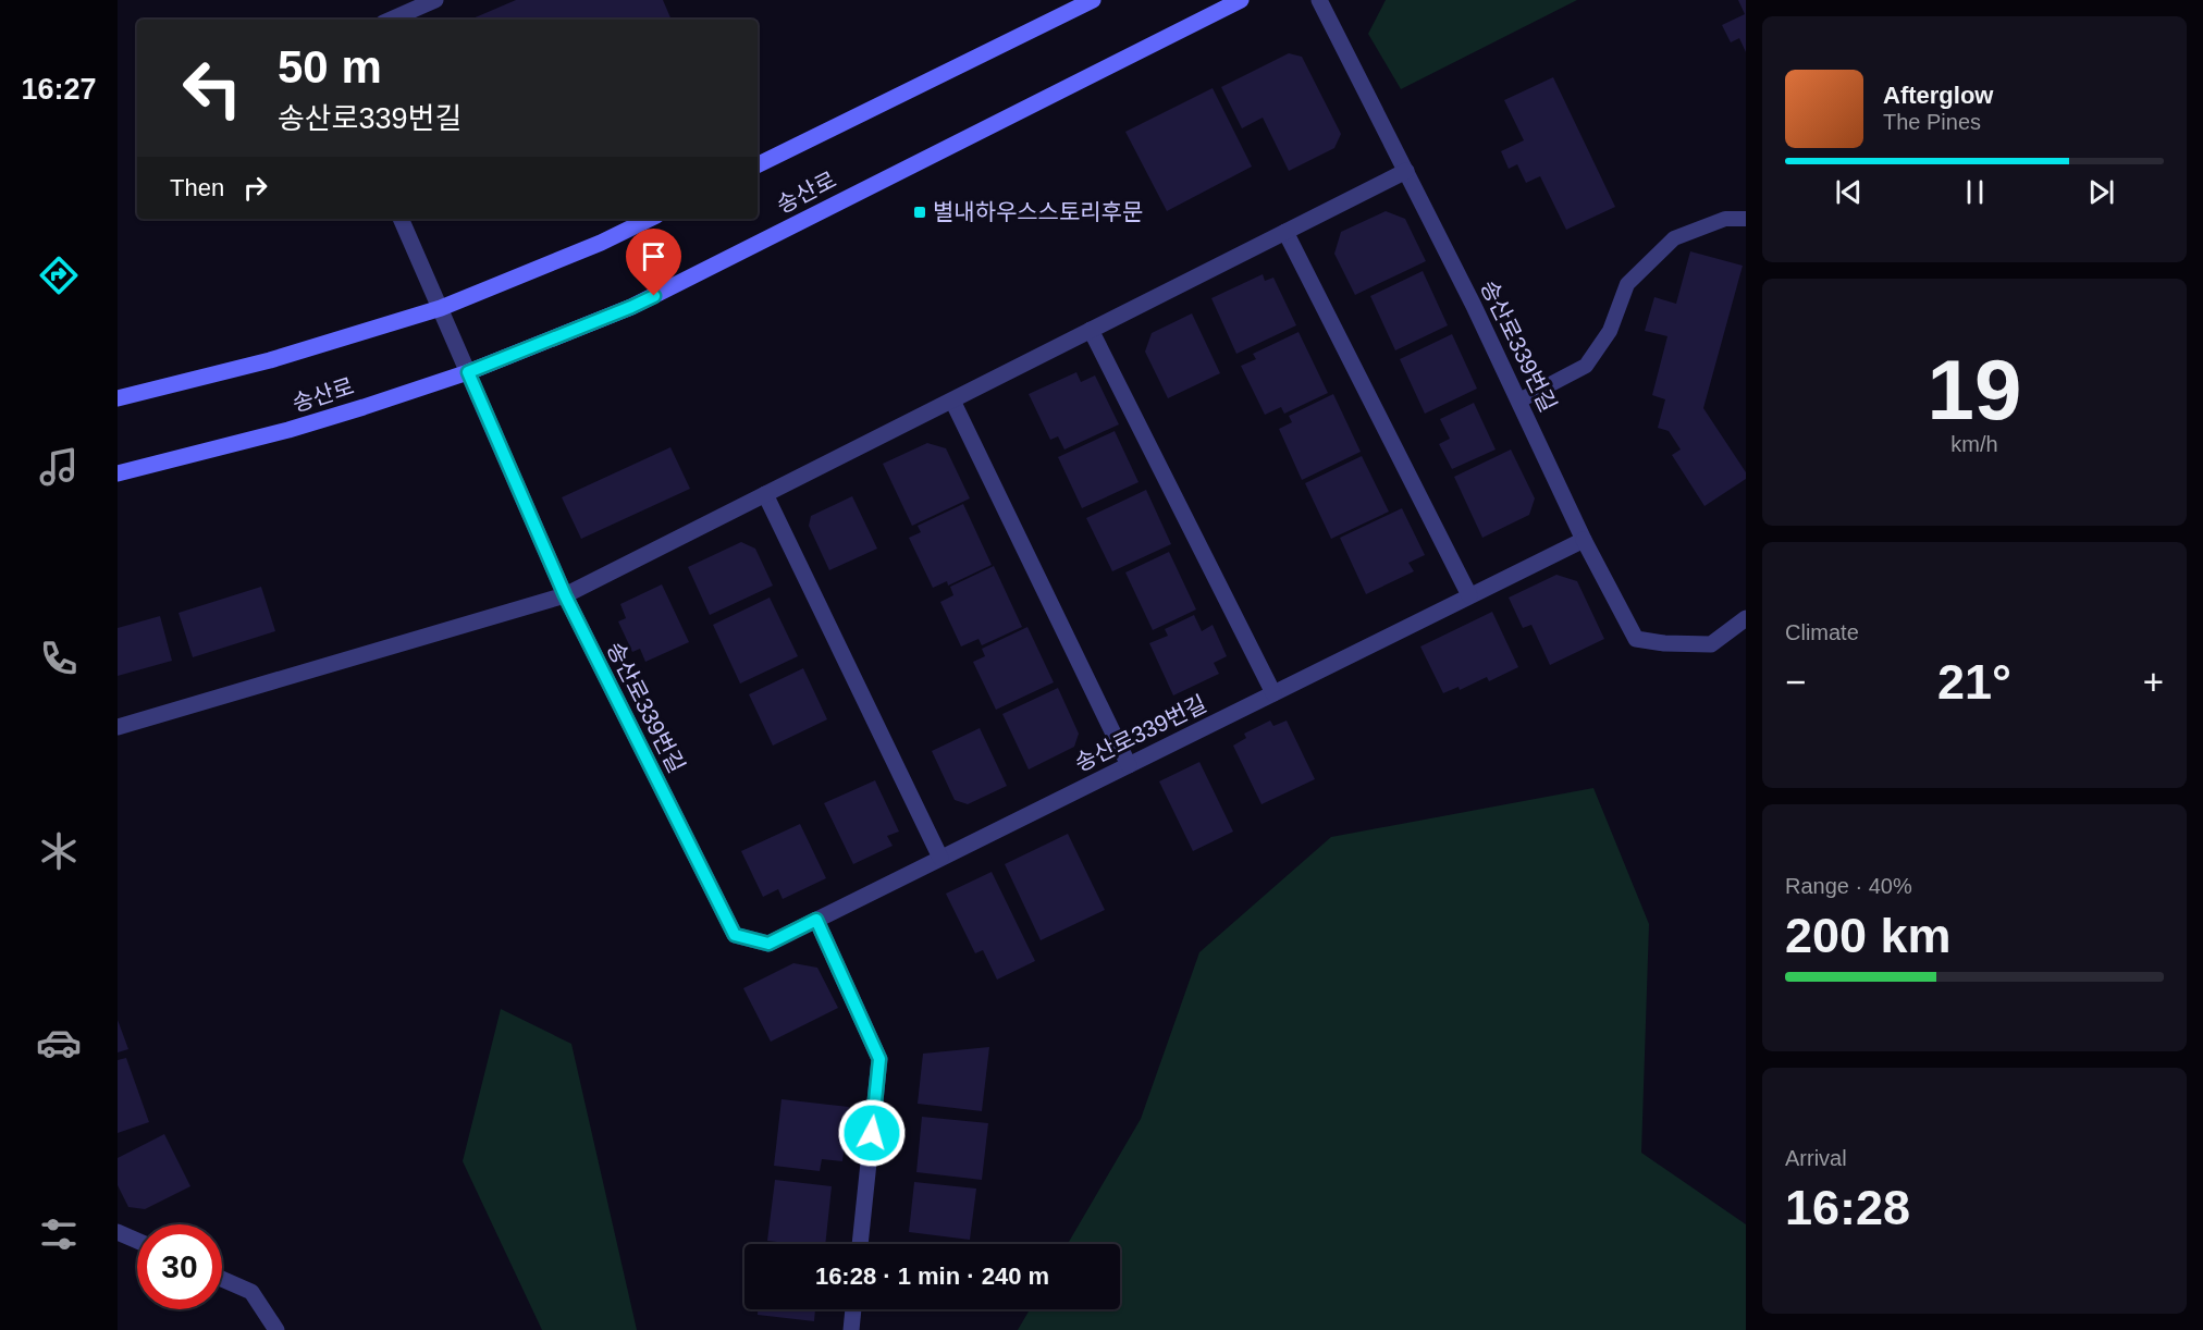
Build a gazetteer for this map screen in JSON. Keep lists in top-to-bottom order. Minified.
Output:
{"streets":{"street":["송산로","송산로339번길"]},"crossings":[["송산로","송산로339번길"]],"places":{"transit":["별내하우스스토리후문"]},"page":{"tabs":"16:27","turn":["50 m","송산로339번길"],"song":["Afterglow","The Pines"],"then":"Then","tile":[["19","km/h"],"Climate",["Range · 40%","200 km"],["Arrival","16:28"]],"heat":["−","21°","+"],"limit":"30","trip":"16:28 · 1 min · 240 m"}}
